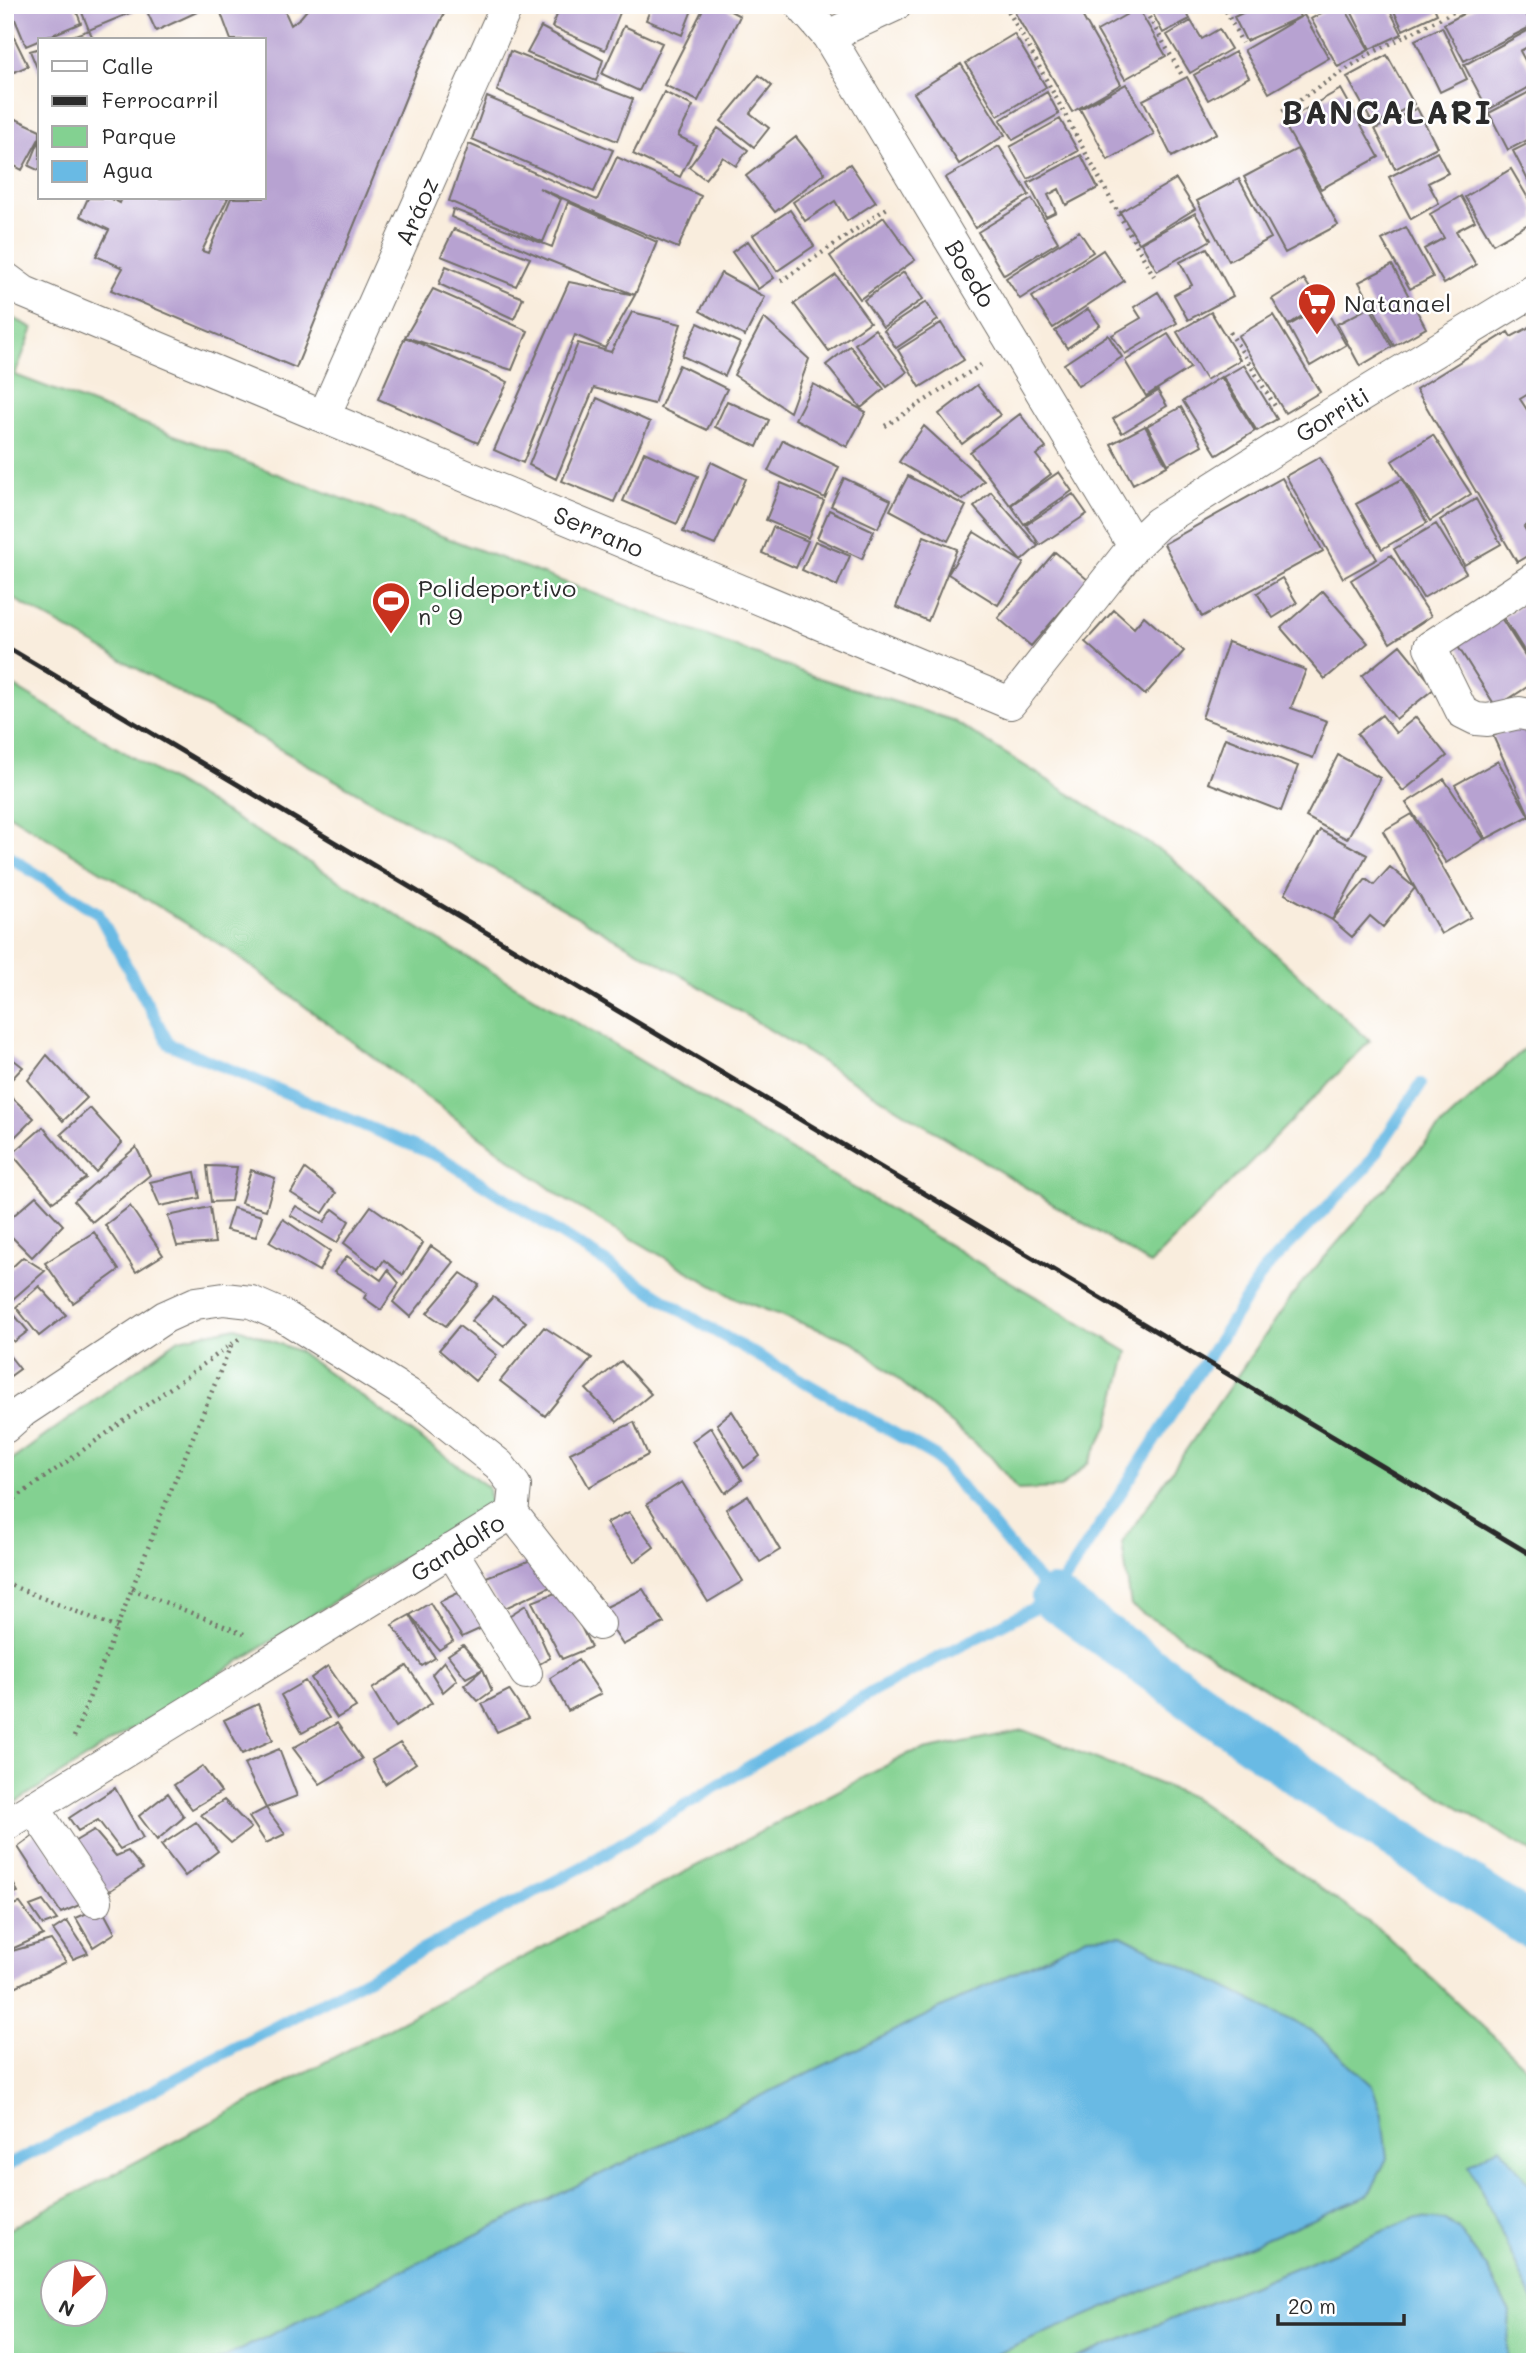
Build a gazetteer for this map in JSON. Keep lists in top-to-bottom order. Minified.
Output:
{"streets":{"street":["Aráoz","Boedo","Gorriti","Serrano","Gandolfo"]},"crossings":[["Aráoz","Serrano"],["Boedo","Gorriti"],["Boedo","Serrano"],["Gorriti","Serrano"]],"districts":["BANCALARI"],"places":{"supermarket":["Natanael"],"sports":["Polideportivo n° 9"]},"legend":["Calle","Ferrocarril","Parque","Agua"],"scale_bar":"20 m","north":"bottom left"}
